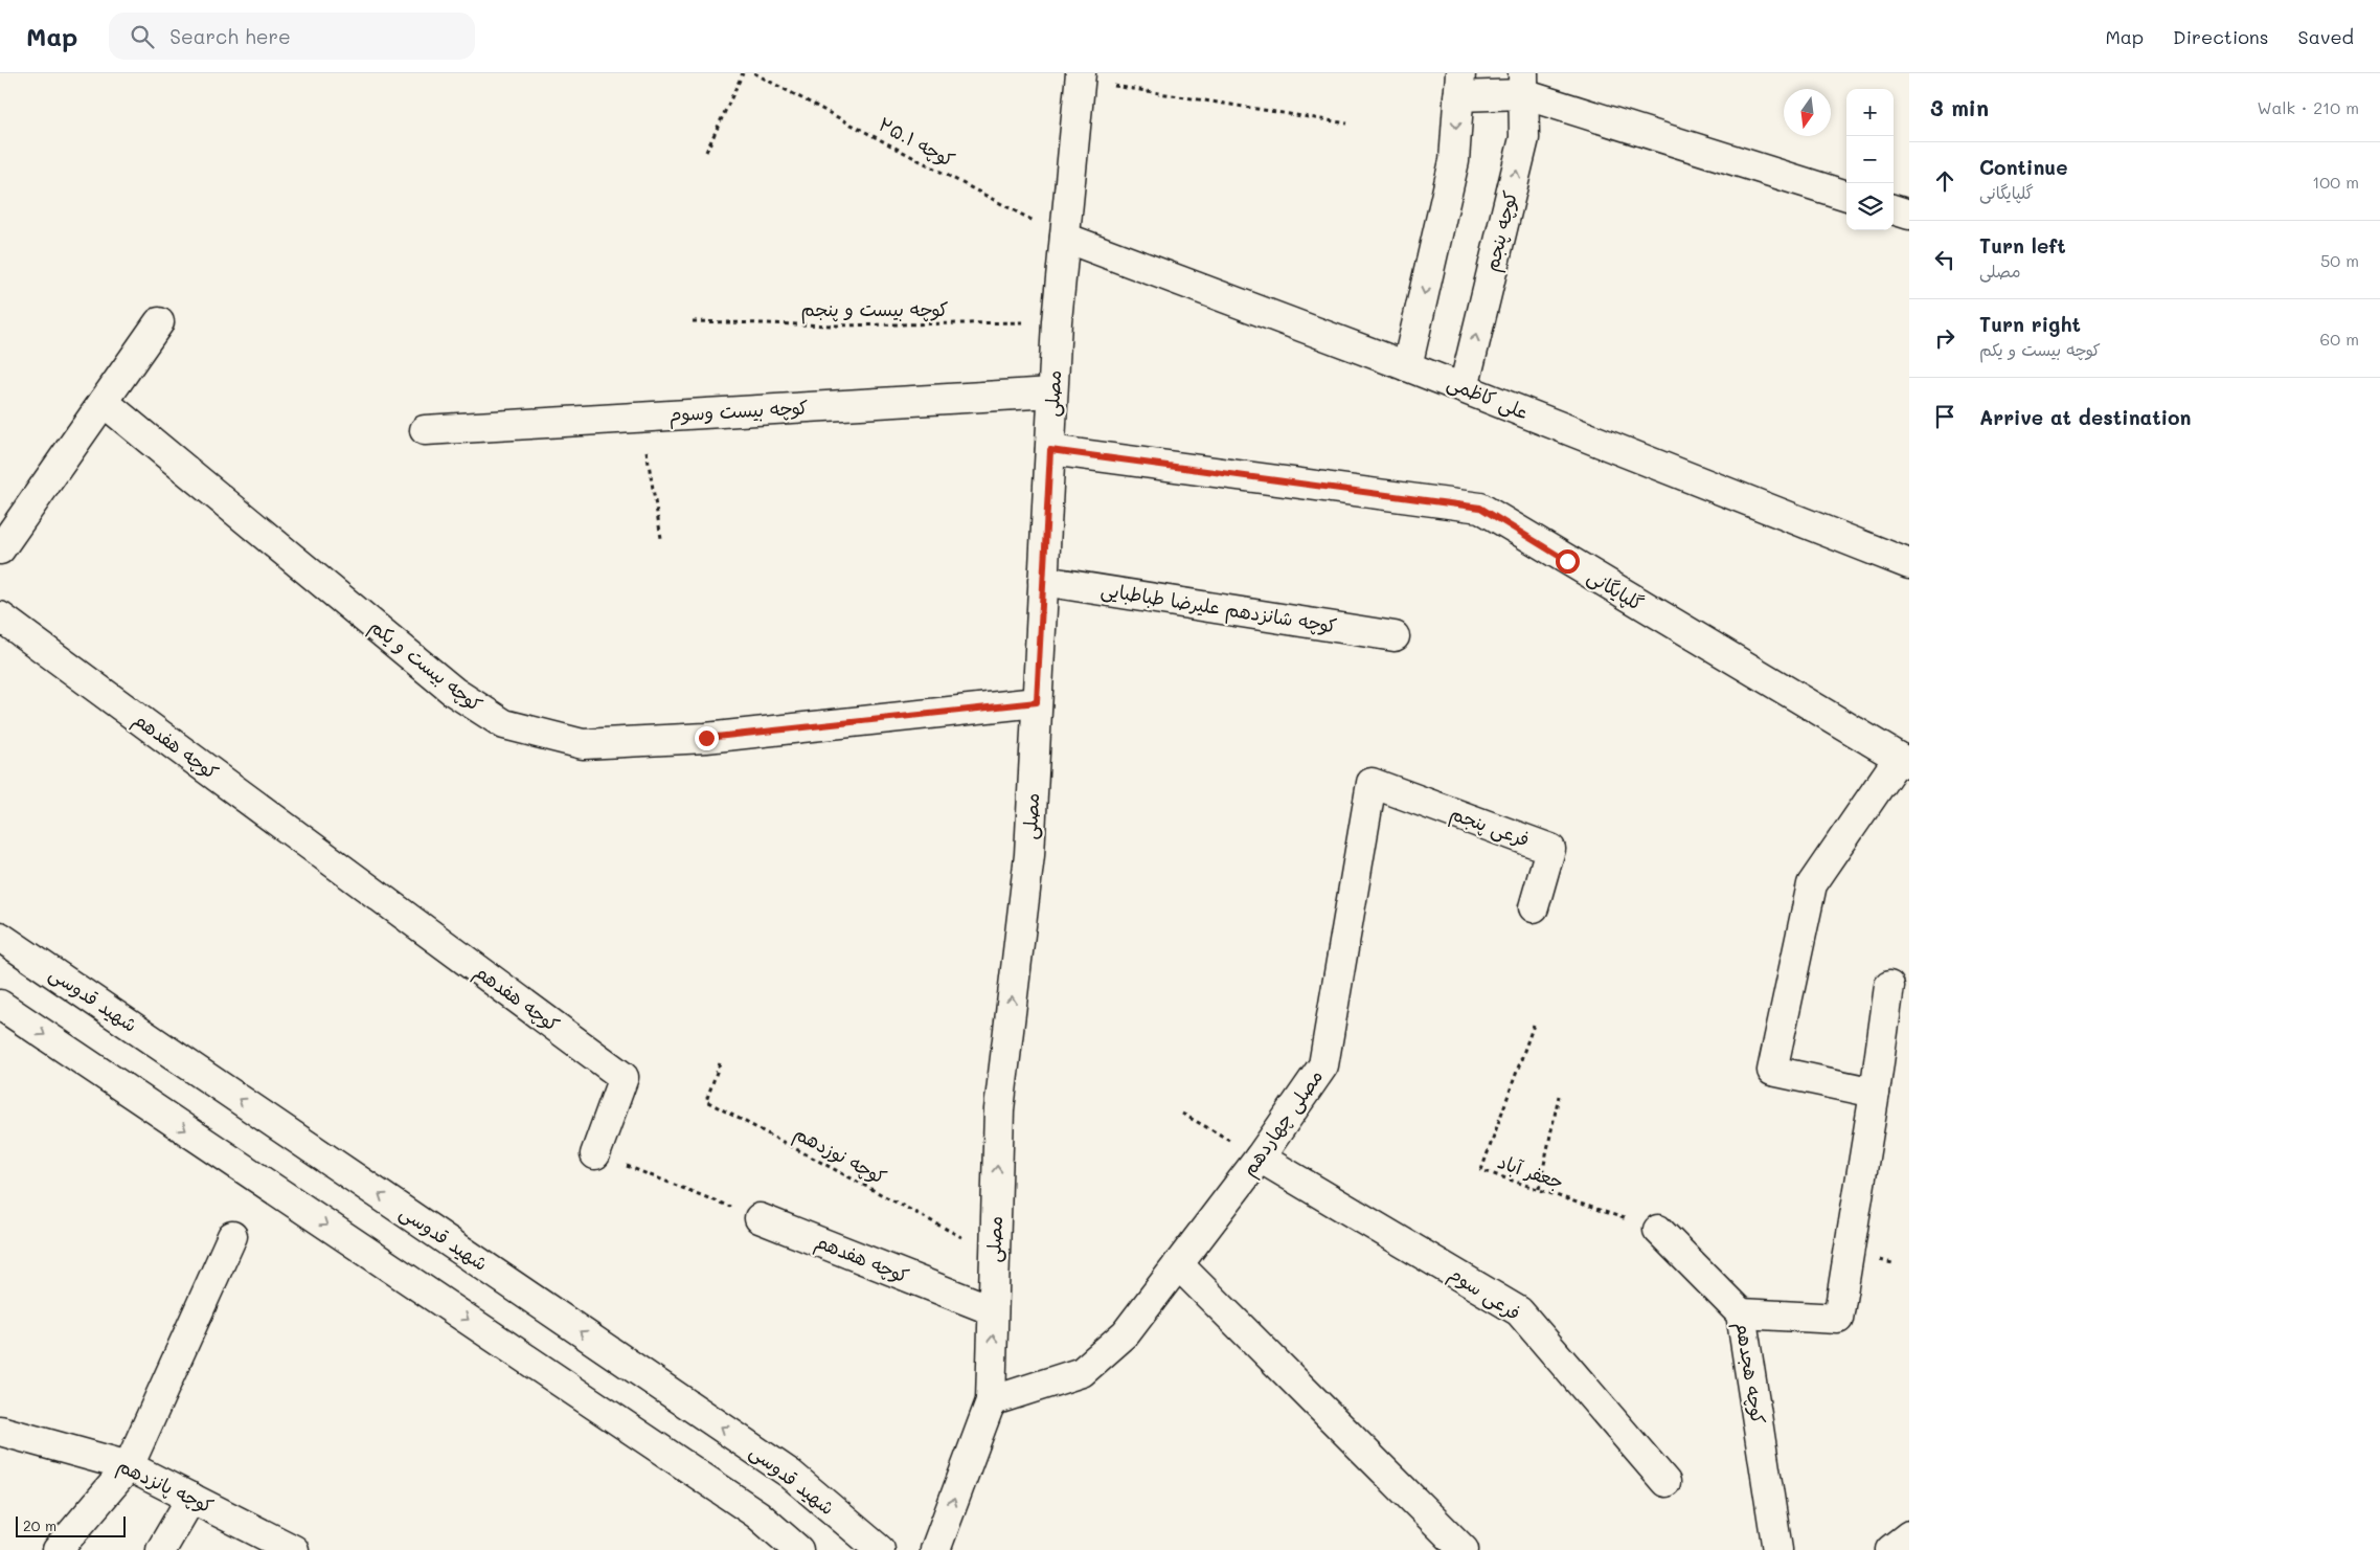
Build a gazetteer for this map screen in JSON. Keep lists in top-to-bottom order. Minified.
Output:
{"streets":{"street":["کوچه پنجم","مصلی","علی کاظمی","کوچه بیست وسوم","گلپایگانی","کوچه شانزدهم علیرضا طباطبایی","کوچه بیست و یکم","کوچه هفدهم","فرعی پنجم","شهید قدوسی","مصلی چهاردهم","فرعی سوم","کوچه هجدهم","کوچه پانزدهم"],"path":["کوچه ۲۵.۱","کوچه بیست و پنجم","کوچه نوزدهم","جعفر آباد"]},"crossings":[["کوچه ۲۵.۱","مصلی"],["کوچه ۲۵.۱","علی کاظمی"],["کوچه پنجم","علی کاظمی"],["کوچه بیست و پنجم","مصلی"],["مصلی","علی کاظمی"],["مصلی","کوچه بیست وسوم"],["مصلی","گلپایگانی"],["مصلی","کوچه شانزدهم علیرضا طباطبایی"],["مصلی","کوچه بیست و یکم"],["مصلی","کوچه هفدهم"],["مصلی","مصلی چهاردهم"],["مصلی","کوچه نوزدهم"],["فرعی پنجم","مصلی چهاردهم"],["مصلی چهاردهم","فرعی سوم"],["جعفر آباد","کوچه هجدهم"]],"one_way":["مصلی"],"scale_bar":"20 m","north":"bottom","page":{"header":"Map","search":"Search here","nav":["Map","Directions","Saved"],"heading":["3 min","Walk · 210 m"],"map_buttons":["+","−"],"list":[["Continue","گلپایگانی","100 m"],["Turn left","مصلی","50 m"],["Turn right","کوچه بیست و یکم","60 m"],"Arrive at destination"],"scale":"20 m"}}
